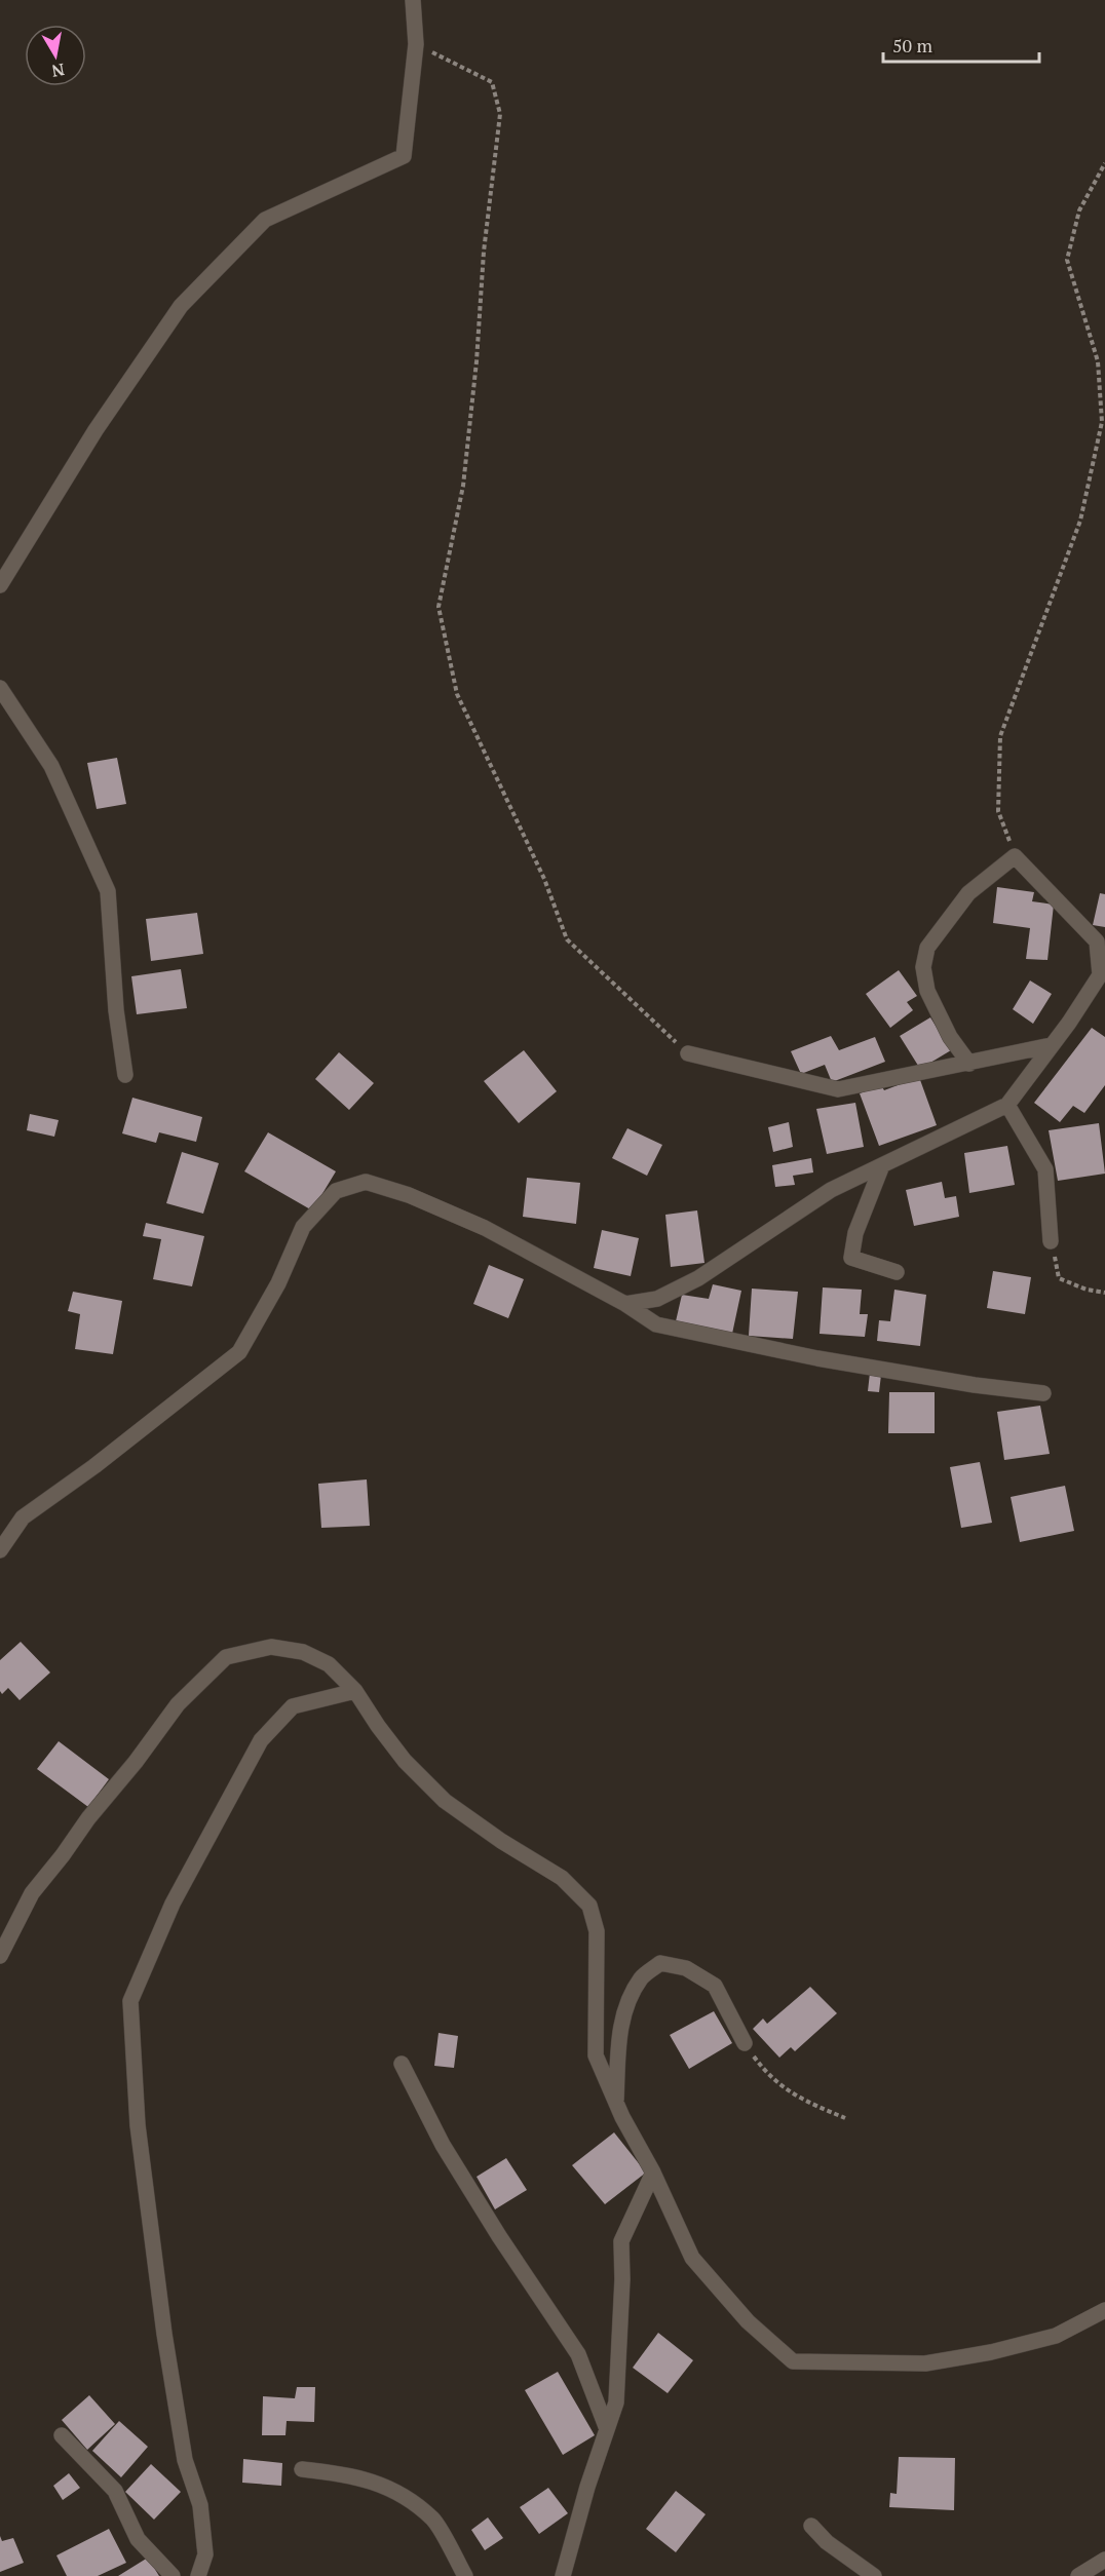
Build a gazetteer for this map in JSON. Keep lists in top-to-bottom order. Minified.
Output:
{"scale_bar":"50 m","north":"bottom"}
